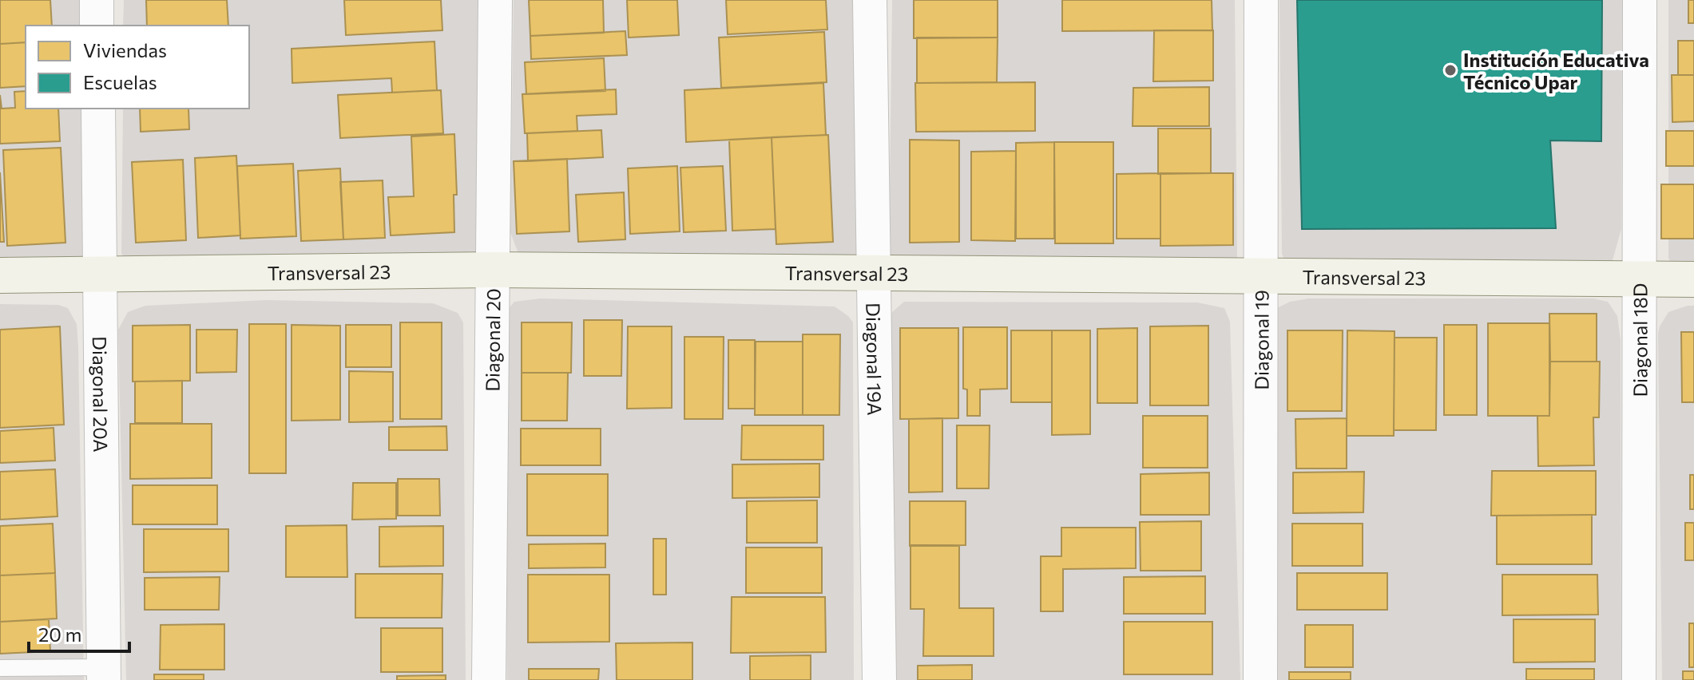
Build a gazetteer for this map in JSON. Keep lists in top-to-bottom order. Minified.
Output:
{"streets":{"street":["Transversal 23","Diagonal 20","Diagonal 19","Diagonal 18D","Diagonal 19A","Diagonal 20A"]},"crossings":[["Transversal 23","Diagonal 20"],["Transversal 23","Diagonal 19"],["Transversal 23","Diagonal 18D"],["Transversal 23","Diagonal 19A"],["Transversal 23","Diagonal 20A"]],"places":["Institución Educativa Técnico Upar"],"legend":["Viviendas","Escuelas"],"scale_bar":"20 m"}
